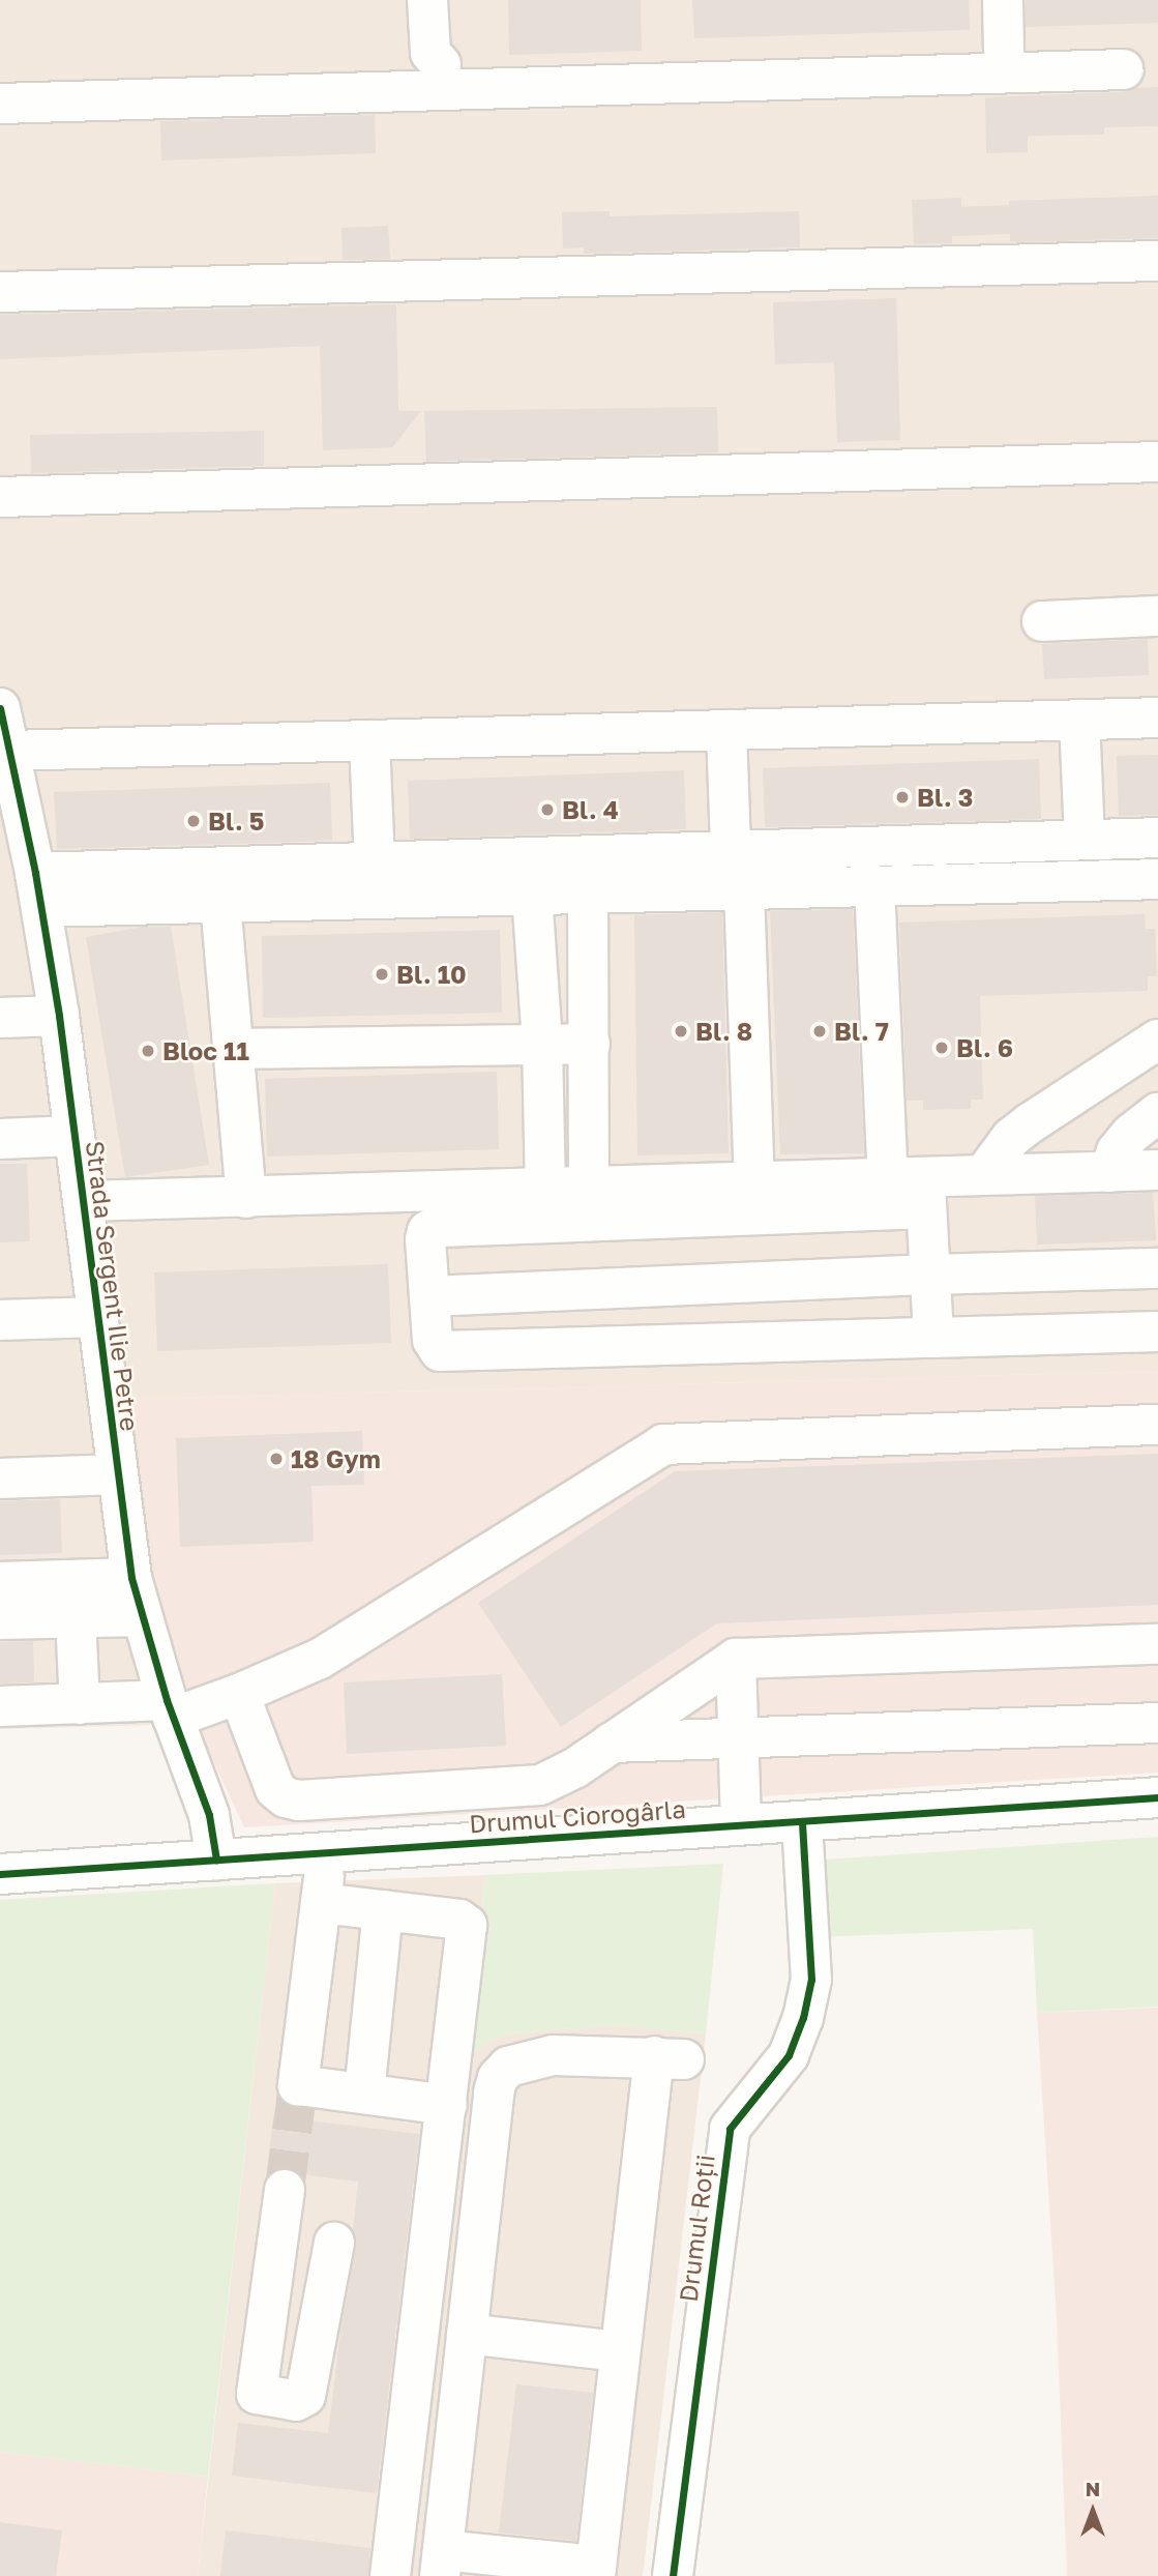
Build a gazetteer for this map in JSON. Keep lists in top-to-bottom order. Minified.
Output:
{"streets":{"street":["Strada Sergent Ilie Petre","Drumul Ciorogârla","Drumul Roții"]},"crossings":[["Strada Sergent Ilie Petre","Drumul Ciorogârla"],["Drumul Ciorogârla","Drumul Roții"]],"places":["Bl. 3","Bl. 4","Bl. 5","Bl. 10","Bl. 8","Bl. 7","Bl. 6","Bloc 11","18 Gym"],"north":"top"}
